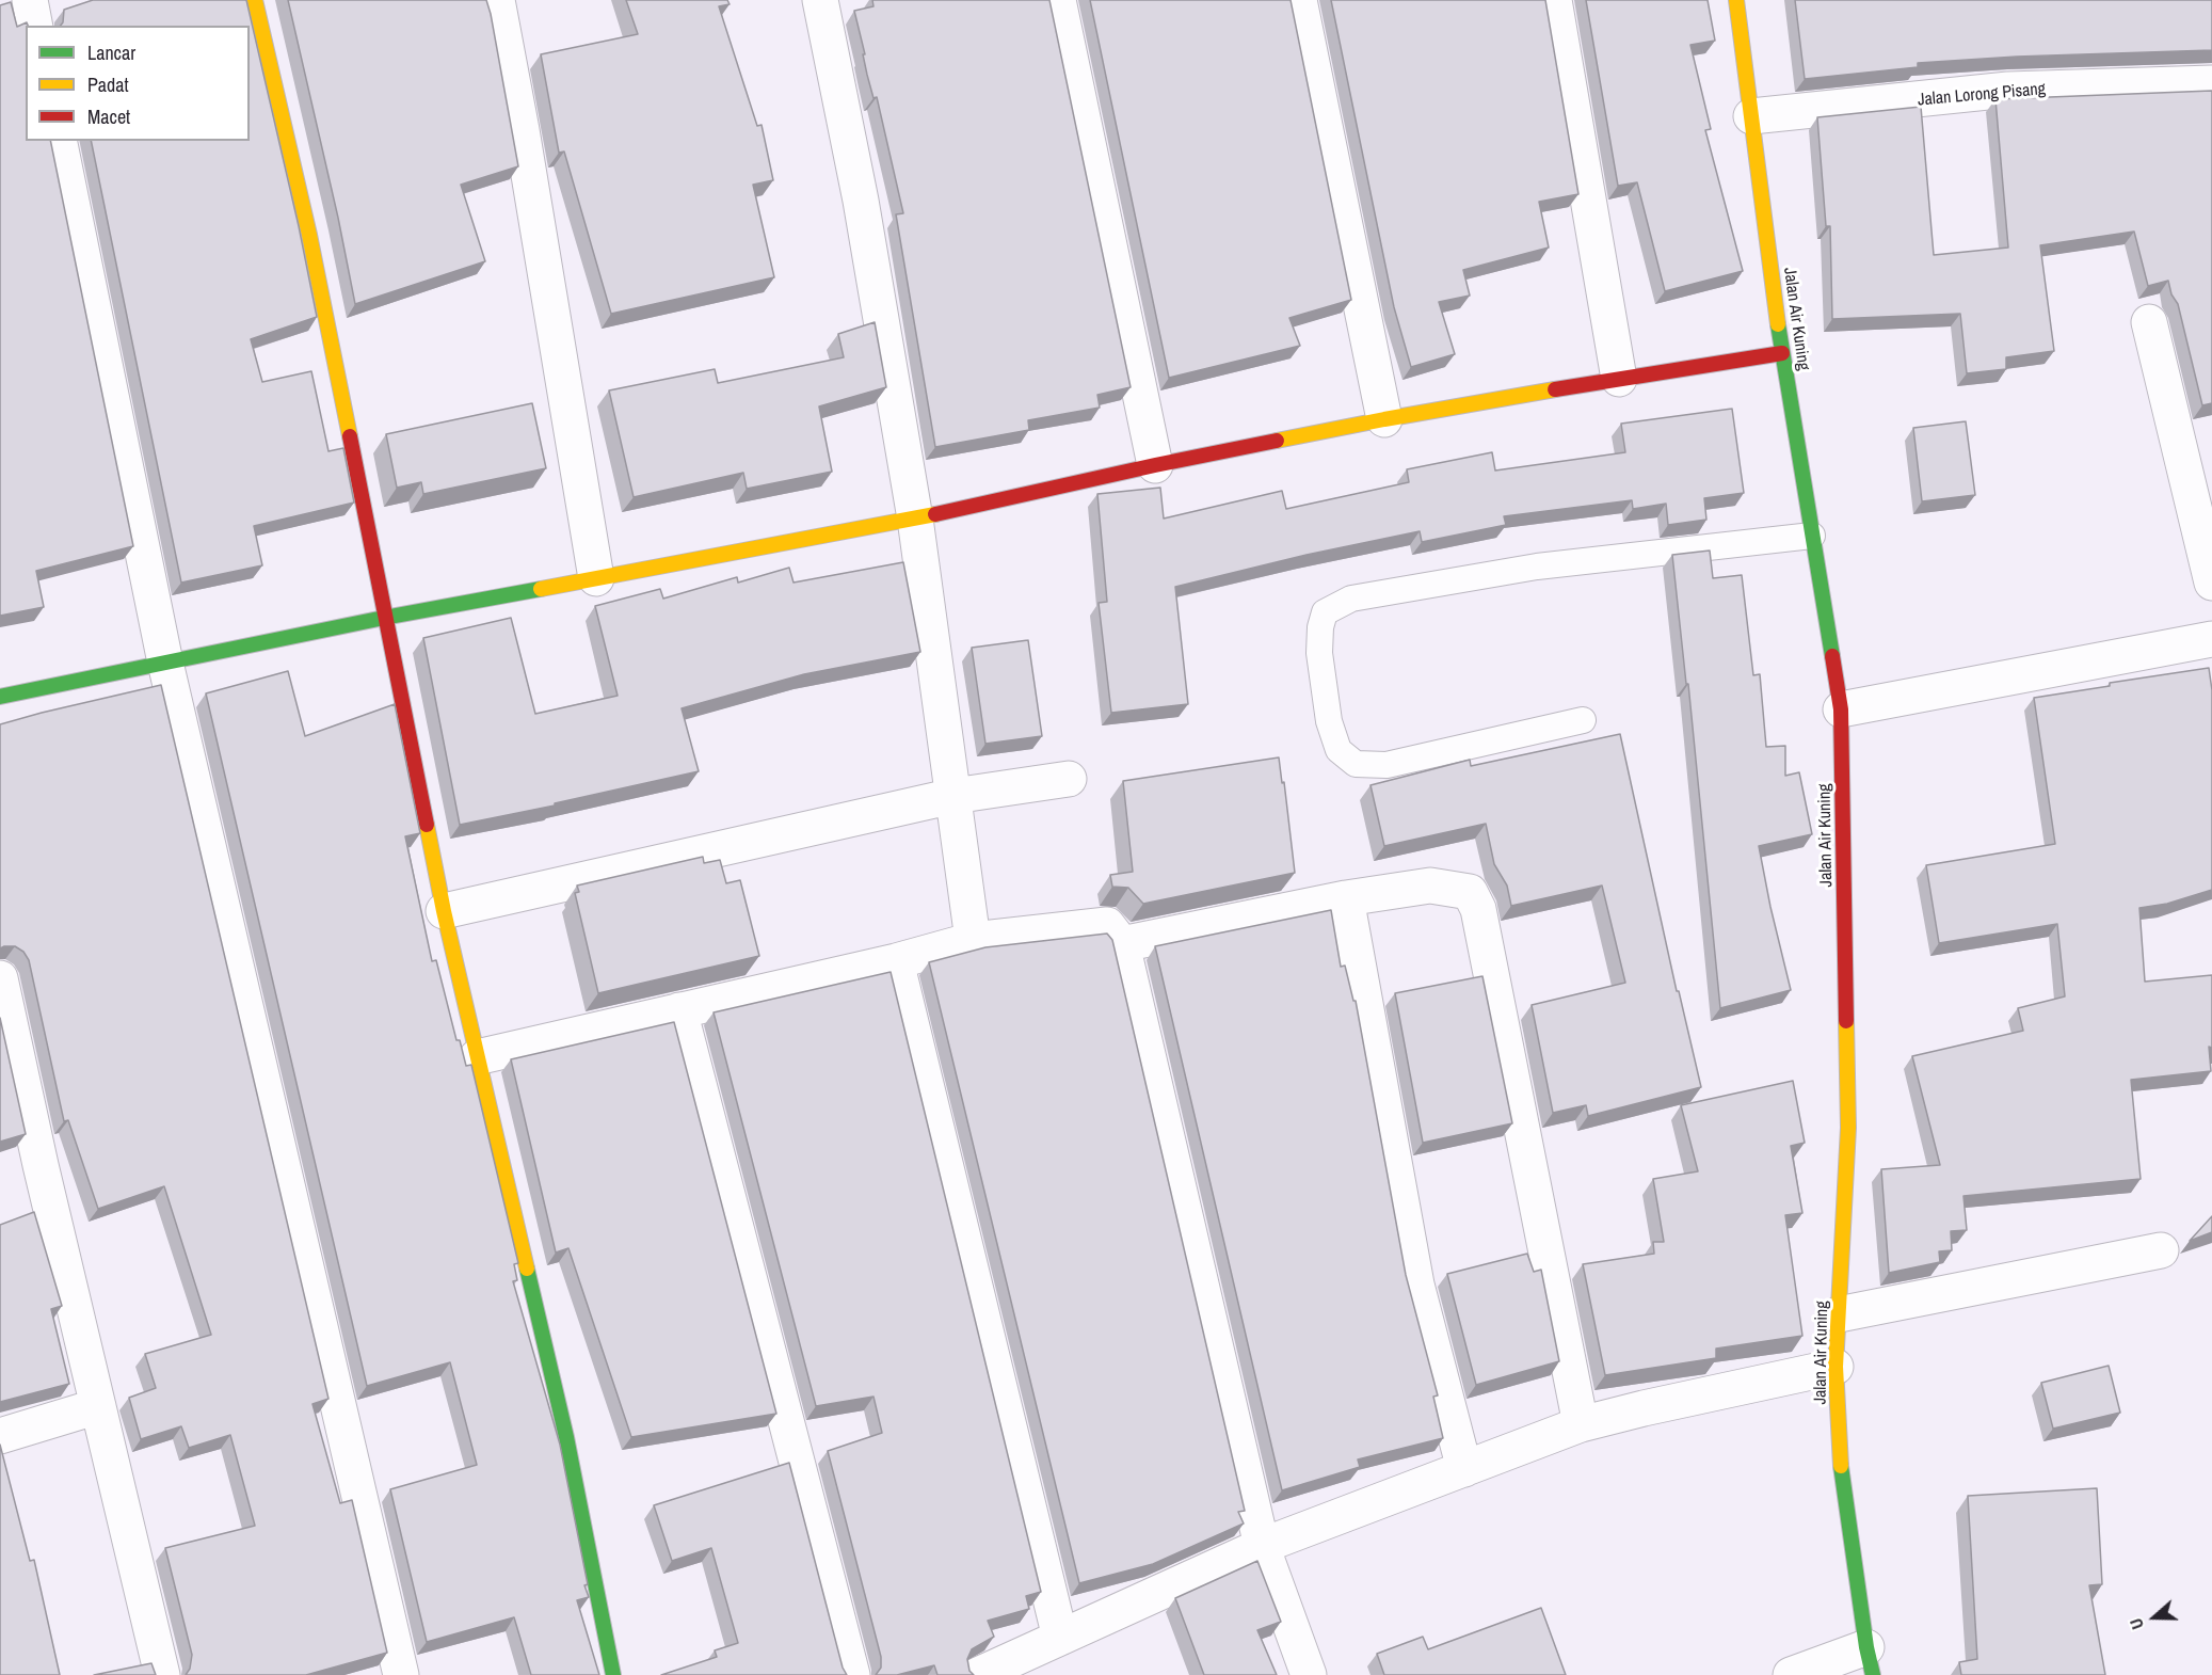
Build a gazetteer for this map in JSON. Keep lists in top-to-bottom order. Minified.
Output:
{"streets":{"street":["Jalan Lorong Pisang","Jalan Air Kuning"]},"crossings":[["Jalan Lorong Pisang","Jalan Air Kuning"]],"legend":["Lancar","Padat","Macet"],"north":"left"}
